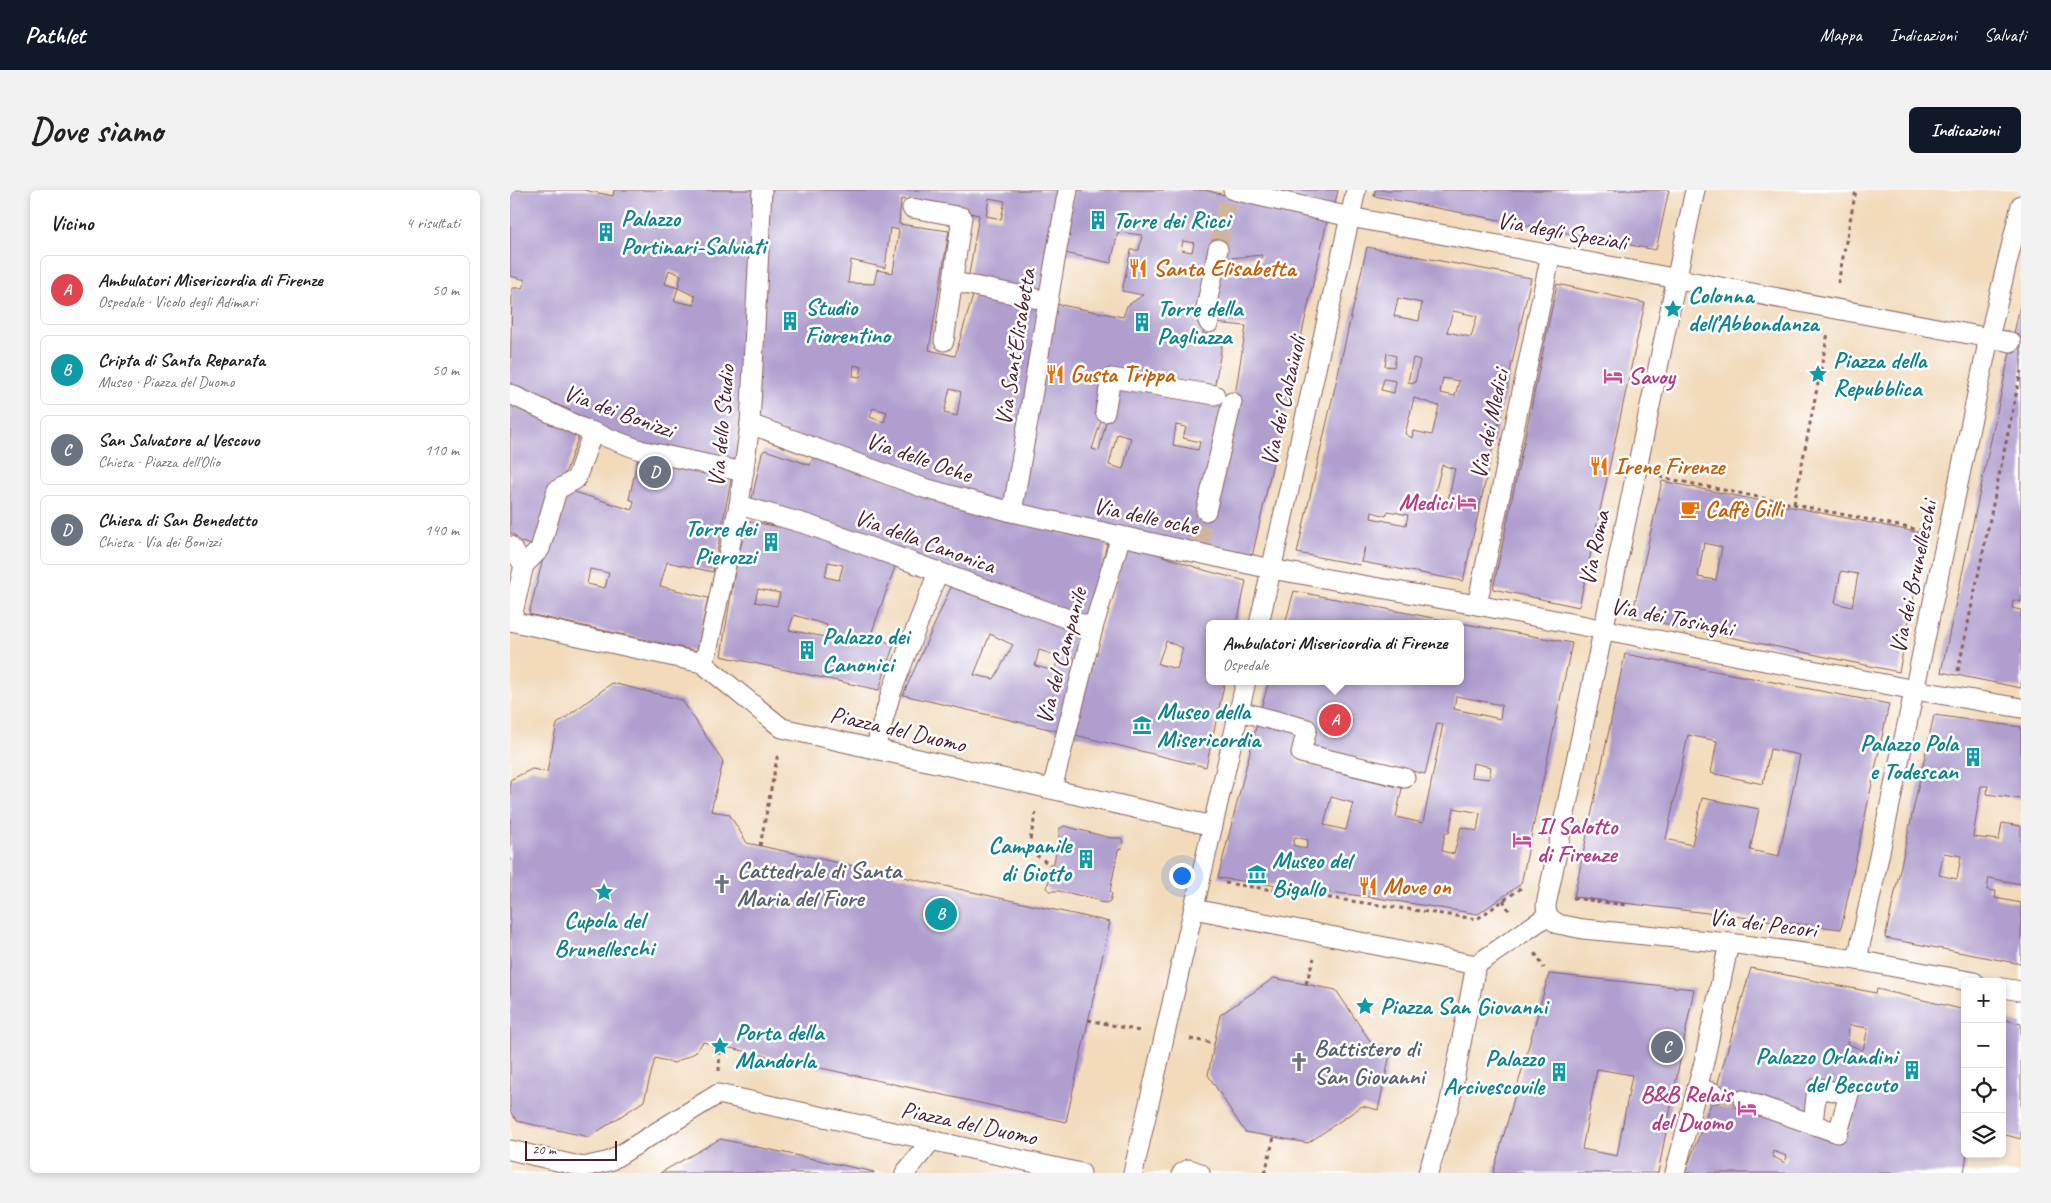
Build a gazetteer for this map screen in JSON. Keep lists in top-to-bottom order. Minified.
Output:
{"streets":{"street":["Via degli Speziali","Via Sant'Elisabetta","Via dei Calzaiuoli","Via dei Bonizzi","Via dei Medici","Via dello Studio","Via delle Oche","Via delle oche","Via della Canonica","Via Roma","Via dei Brunelleschi","Via dei Tosinghi","Via del Campanile","Piazza del Duomo","Via dei Pecori"]},"crossings":[["Via degli Speziali","Via dei Calzaiuoli"],["Via degli Speziali","Via dei Medici"],["Via degli Speziali","Via Roma"],["Via Sant'Elisabetta","Via delle Oche"],["Via Sant'Elisabetta","Via delle oche"],["Via dei Calzaiuoli","Via delle oche"],["Via dei Calzaiuoli","Via dei Tosinghi"],["Via dei Bonizzi","Via dello Studio"],["Via dei Medici","Via dei Tosinghi"],["Via dello Studio","Via delle Oche"],["Via dello Studio","Via della Canonica"],["Via dello Studio","Piazza del Duomo"],["Via delle Oche","Via delle oche"],["Via delle oche","Via dei Tosinghi"],["Via delle oche","Via del Campanile"],["Via della Canonica","Via del Campanile"],["Via Roma","Via dei Tosinghi"],["Via Roma","Via dei Pecori"],["Via dei Brunelleschi","Via dei Tosinghi"],["Via dei Brunelleschi","Via dei Pecori"],["Via del Campanile","Piazza del Duomo"]],"places":{"building":["Torre dei Ricci","Palazzo Portinari-Salviati","Studio Fiorentino","Torre della Pagliazza","Torre dei Pierozzi","Palazzo dei Canonici","Palazzo Pola e Todescan","Campanile di Giotto","Palazzo Orlandini del Beccuto","Palazzo Arcivescovile"],"restaurant":["Santa Elisabetta","Gusta Trippa","Irene Firenze","Move on"],"place":["Colonna dell’Abbondanza","Piazza della Repubblica","Cupola del Brunelleschi","Piazza San Giovanni","Porta della Mandorla"],"hotel":["Savoy","Medici","Il Salotto di Firenze","B&B Relais del Duomo"],"cafe":["Caffè Gilli"],"museum":["Museo della Misericordia","Museo del Bigallo"],"church":["Cattedrale di Santa Maria del Fiore","Battistero di San Giovanni"]},"scale_bar":"20 m","page":{"header":"Pathlet","nav":["Mappa","Indicazioni","Salvati"],"buttons":"Indicazioni","title":"Dove siamo","heading":["Vicino","4 risultati"],"list":[{"mark":"A","name":"Ambulatori Misericordia di Firenze","note":"Ospedale · Vicolo degli Adimari","value":"50 m"},{"mark":"B","name":"Cripta di Santa Reparata","note":"Museo · Piazza del Duomo","value":"50 m"},{"mark":"C","name":"San Salvatore al Vescovo","note":"Chiesa · Piazza dell'Olio","value":"110 m"},{"mark":"D","name":"Chiesa di San Benedetto","note":"Chiesa · Via dei Bonizzi","value":"140 m"}],"pins":["D","A","B","C"],"popup":["Ambulatori Misericordia di Firenze","Ospedale"],"map_buttons":["+","−"],"scale":"20 m"}}
